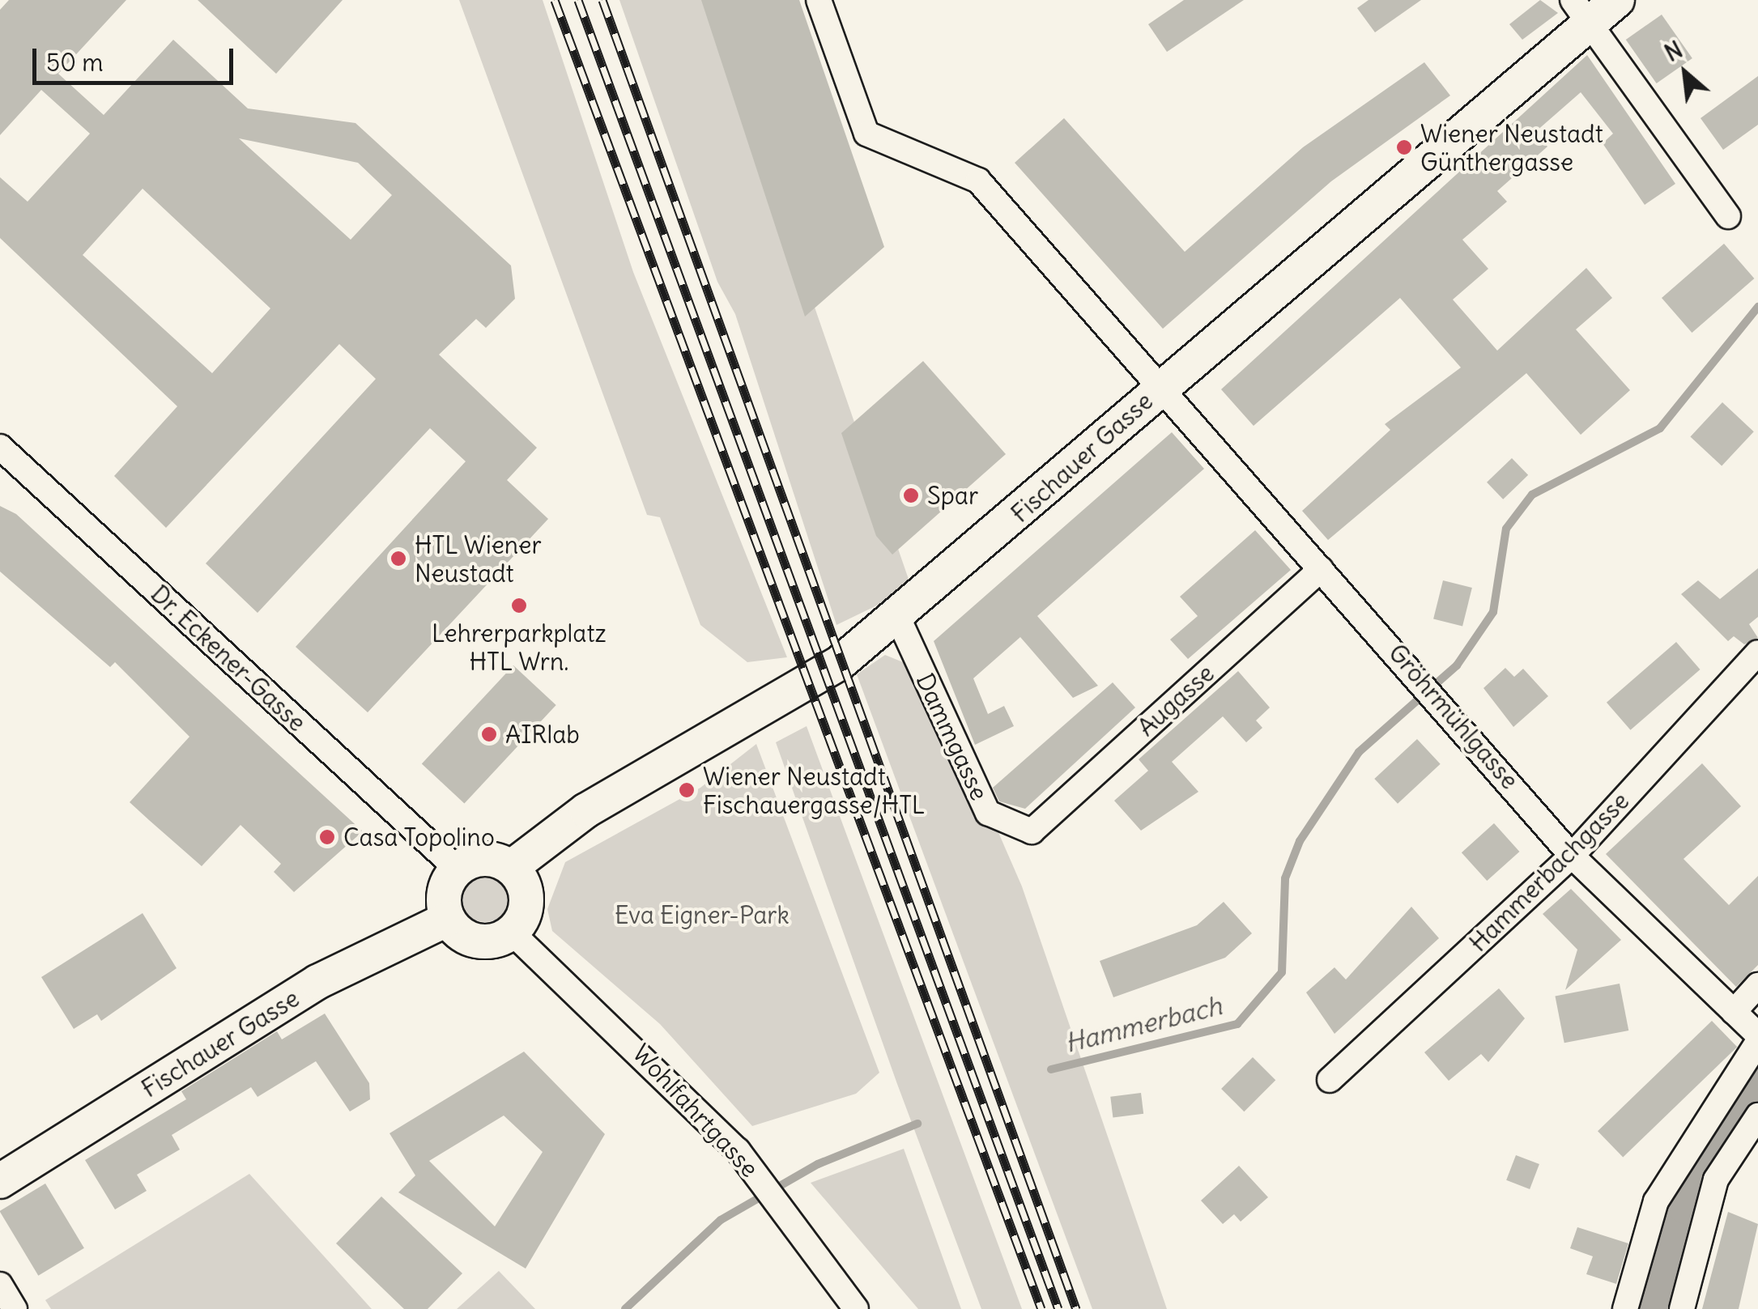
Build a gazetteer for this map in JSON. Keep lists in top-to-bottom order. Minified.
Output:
{"streets":{"main road":["Fischauer Gasse"],"street":["Dr. Eckener-Gasse","Augasse","Gröhrmühlgasse","Dammgasse","Hammerbachgasse","Wohlfahrtgasse"]},"crossings":[["Fischauer Gasse","Dr. Eckener-Gasse"],["Fischauer Gasse","Gröhrmühlgasse"],["Fischauer Gasse","Dammgasse"],["Fischauer Gasse","Wohlfahrtgasse"],["Dr. Eckener-Gasse","Wohlfahrtgasse"],["Augasse","Gröhrmühlgasse"],["Augasse","Dammgasse"],["Gröhrmühlgasse","Hammerbachgasse"]],"water":["Hammerbach"],"parks":["Eva Eigner-Park"],"places":["Wiener Neustadt Günthergasse","Spar","HTL Wiener Neustadt","Lehrerparkplatz HTL Wrn.","AIRlab","Wiener Neustadt Fischauergasse/HTL","Casa Topolino"],"scale_bar":"50 m","north":"top left"}
